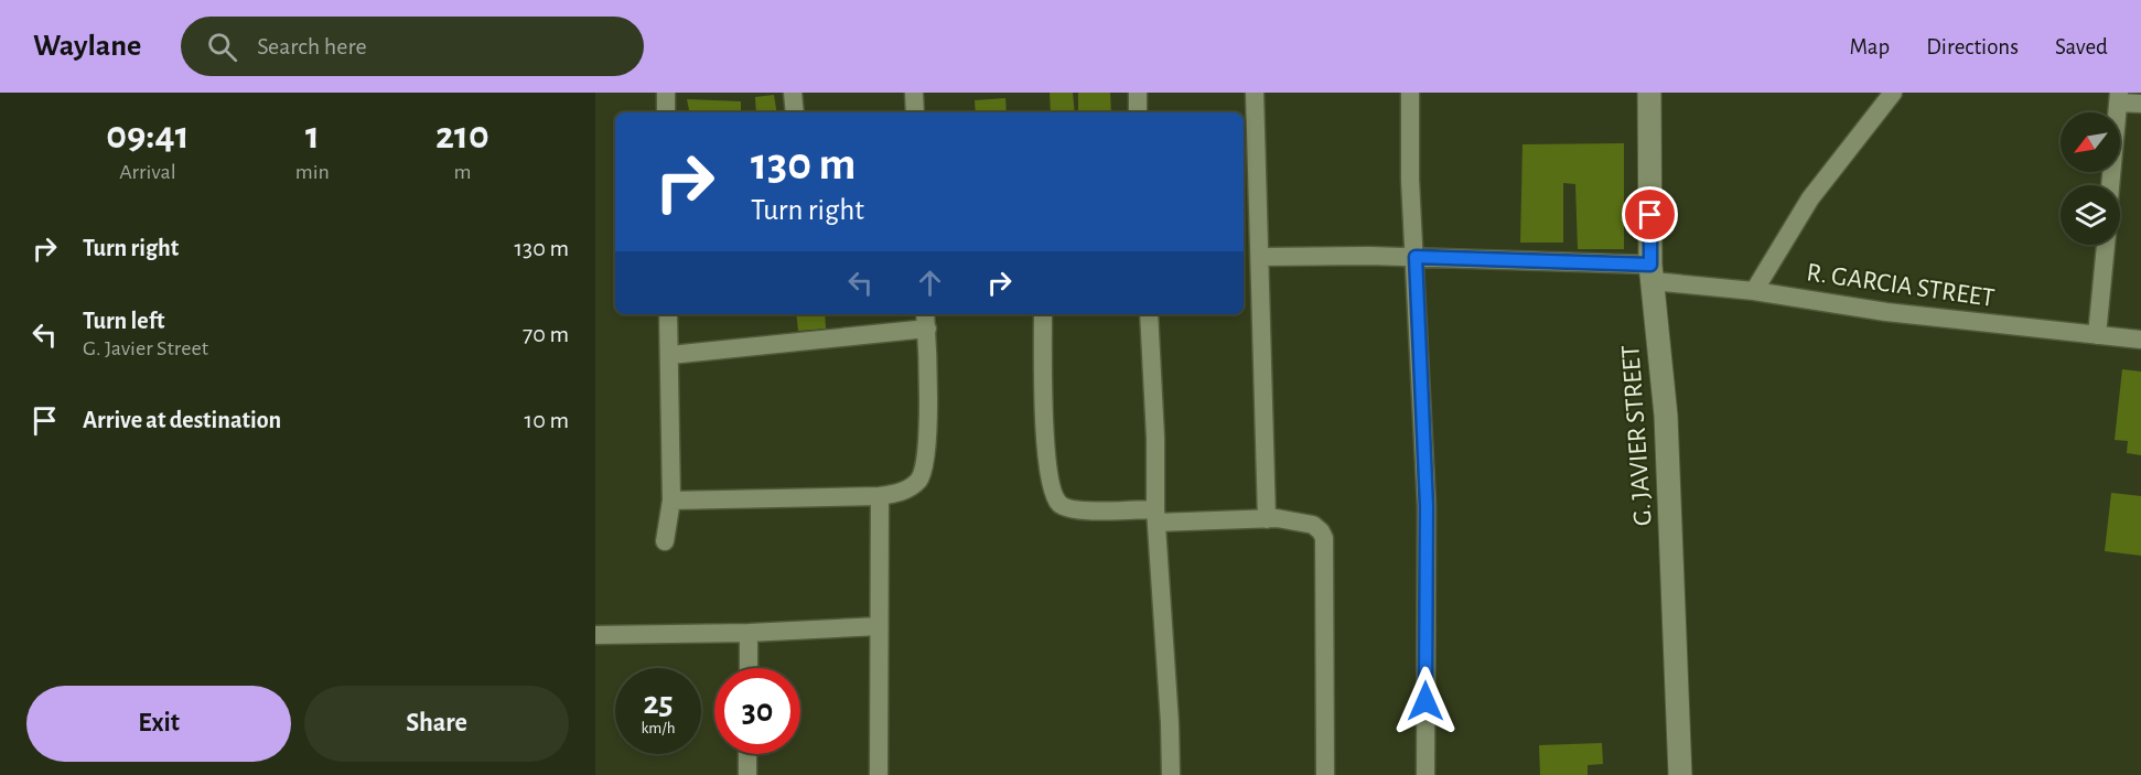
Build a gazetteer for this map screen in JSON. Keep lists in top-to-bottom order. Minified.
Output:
{"streets":{"street":["R. GARCIA STREET","G. JAVIER STREET"]},"crossings":[["R. GARCIA STREET","G. JAVIER STREET"]],"north":"bottom left","page":{"header":"Waylane","search":"Search here","nav":["Map","Directions","Saved"],"eta":["09:41","Arrival","1","min","210","m"],"turn":["130 m","Turn right"],"list":[{"name":"Turn right","value":"130 m"},{"name":"Turn left","note":"G. Javier Street","value":"70 m"},{"name":"Arrive at destination","value":"10 m"}],"speed":"25 km/h","limit":"30","buttons":["Exit","Share"]}}
